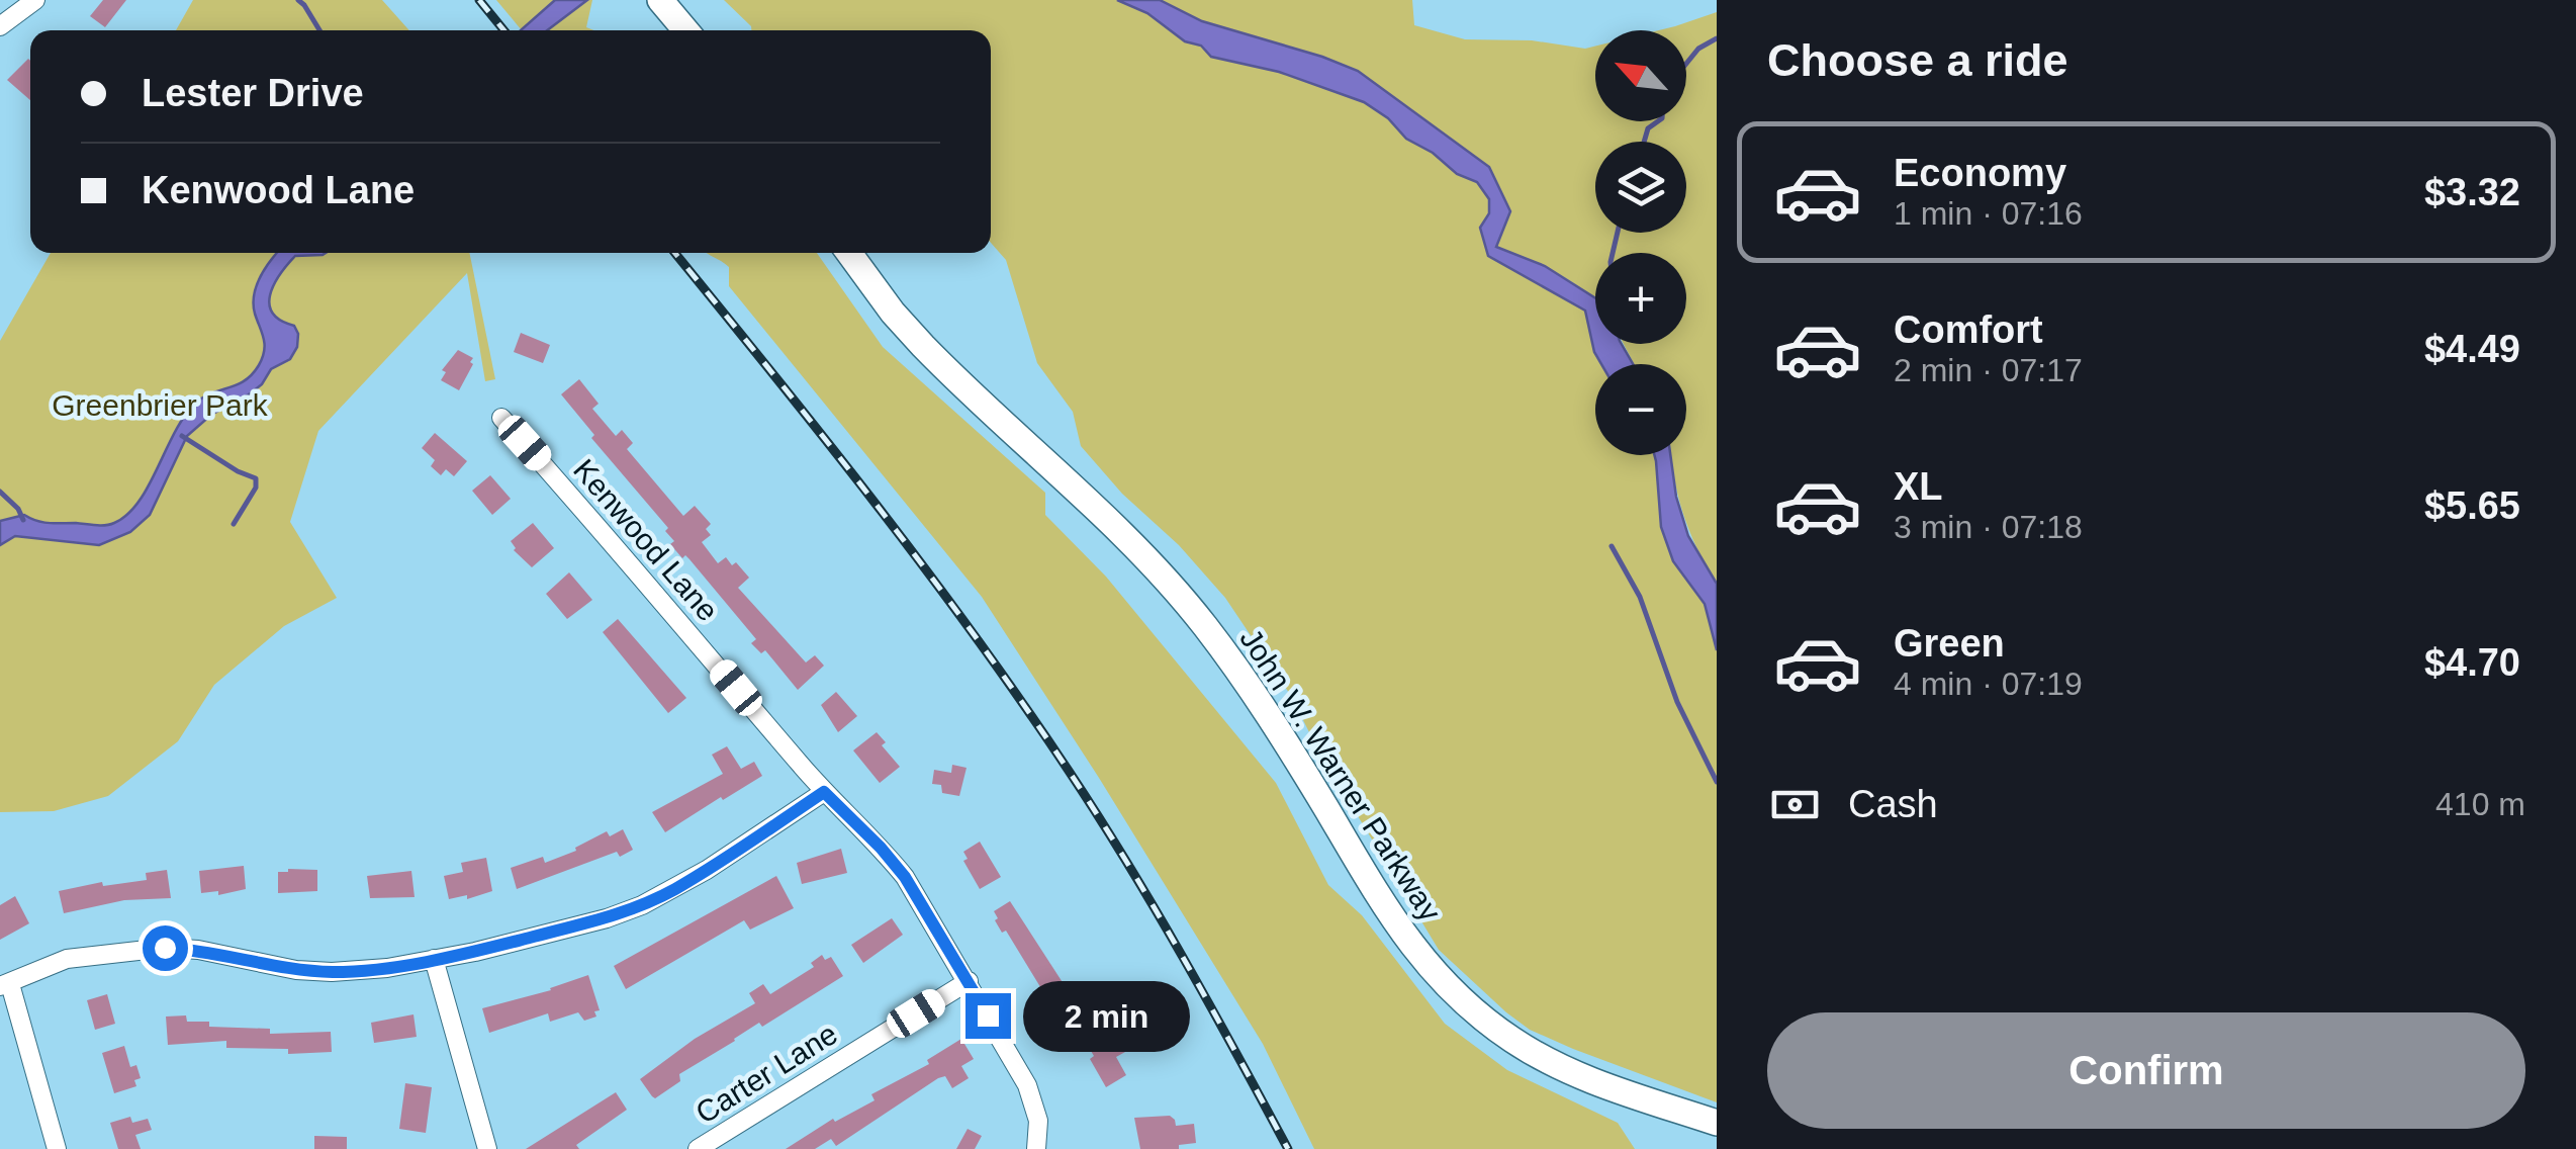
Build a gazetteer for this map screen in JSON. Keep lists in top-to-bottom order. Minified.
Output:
{"streets":{"main road":["John W. Warner Parkway"],"street":["Kenwood Lane","Carter Lane"]},"crossings":[["Kenwood Lane","Carter Lane"]],"parks":["Greenbrier Park"],"north":"top left","page":{"heading":"Choose a ride","map_buttons":["+","−"],"banner":["Lester Drive","Kenwood Lane"],"list":[{"name":"Economy","note":"1 min · 07:16","value":"$3.32"},{"name":"Comfort","note":"2 min · 07:17","value":"$4.49"},{"name":"XL","note":"3 min · 07:18","value":"$5.65"},{"name":"Green","note":"4 min · 07:19","value":"$4.70"}],"pay":["Cash","410 m"],"bubble":"2 min","buttons":"Confirm"}}
